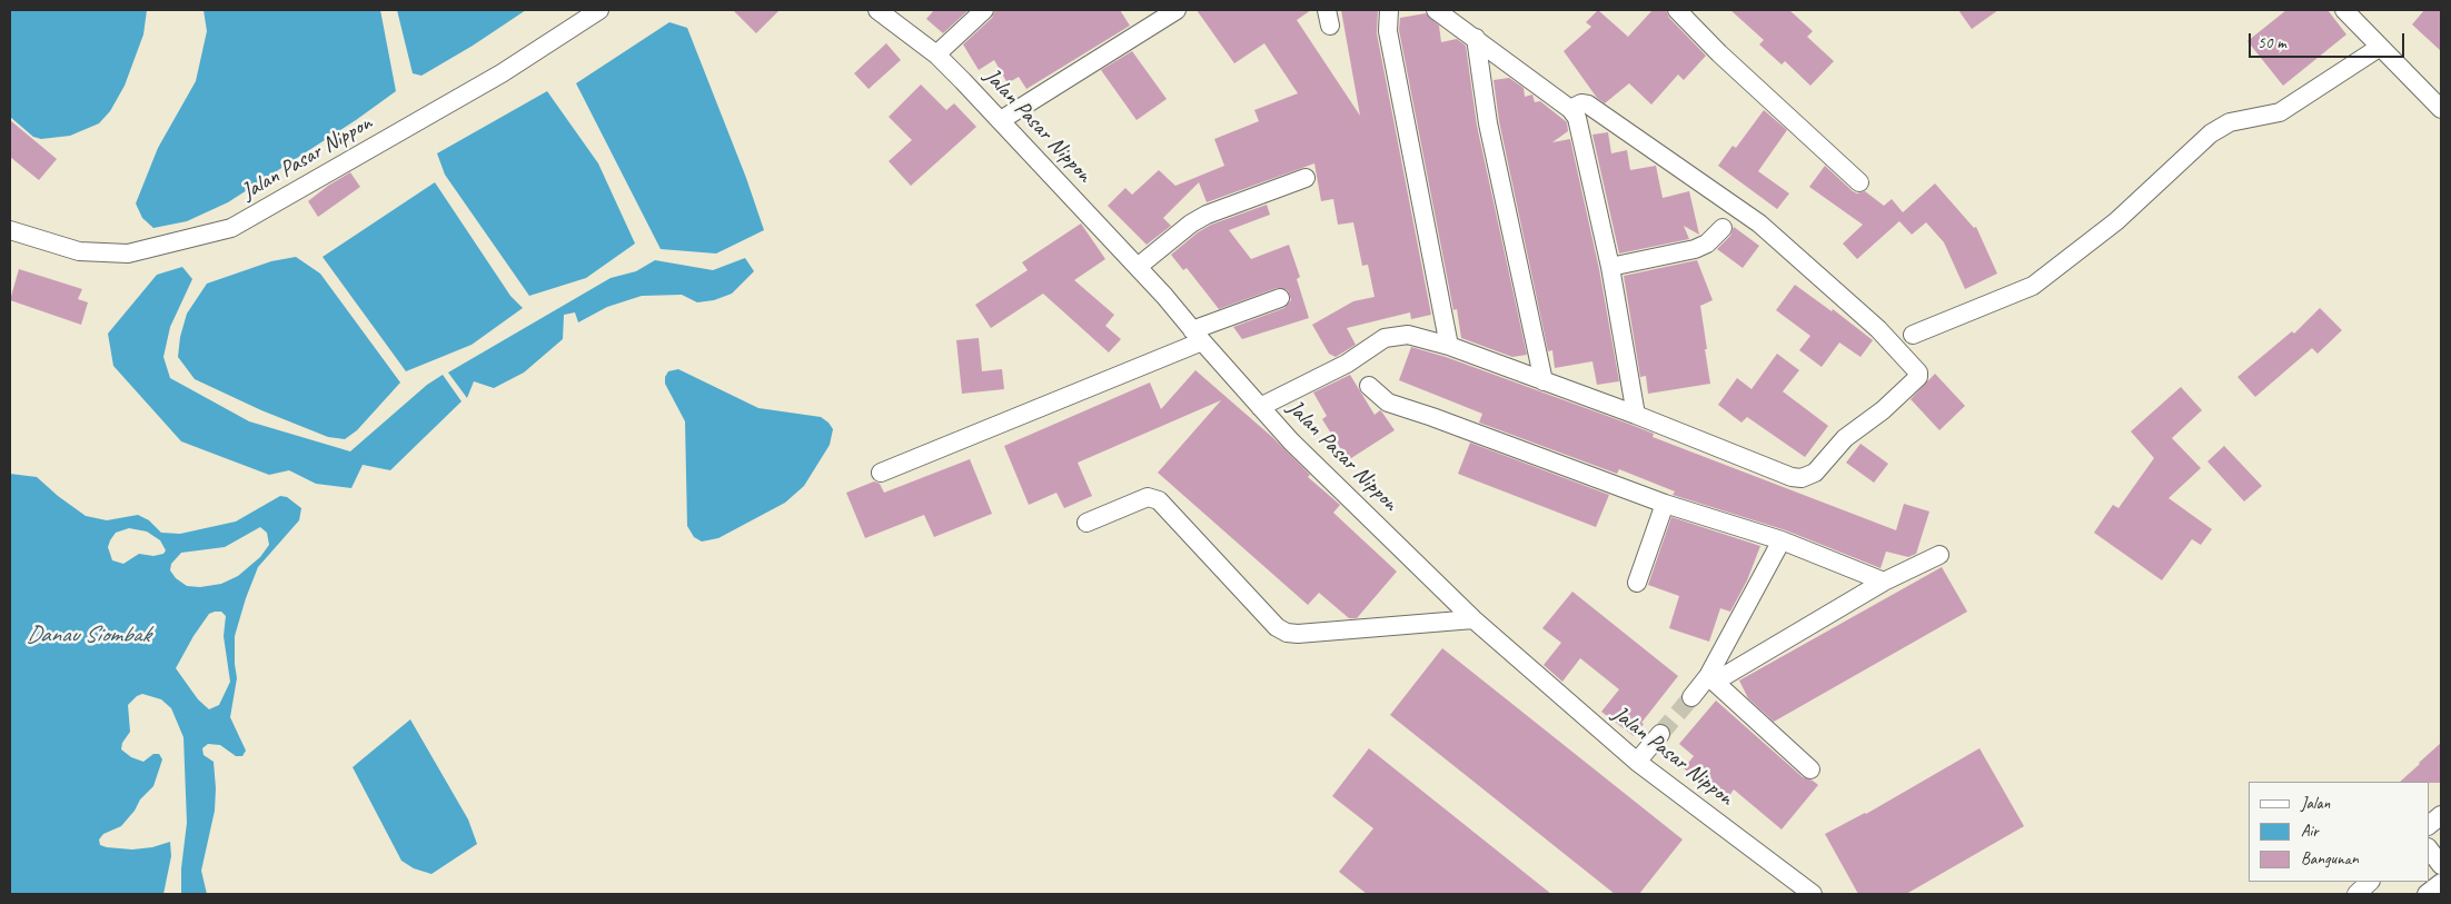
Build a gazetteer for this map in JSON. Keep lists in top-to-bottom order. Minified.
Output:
{"streets":{"street":["Jalan Pasar Nippon"]},"water":["Danau Siombak"],"legend":["Jalan","Air","Bangunan"],"scale_bar":"50 m"}
